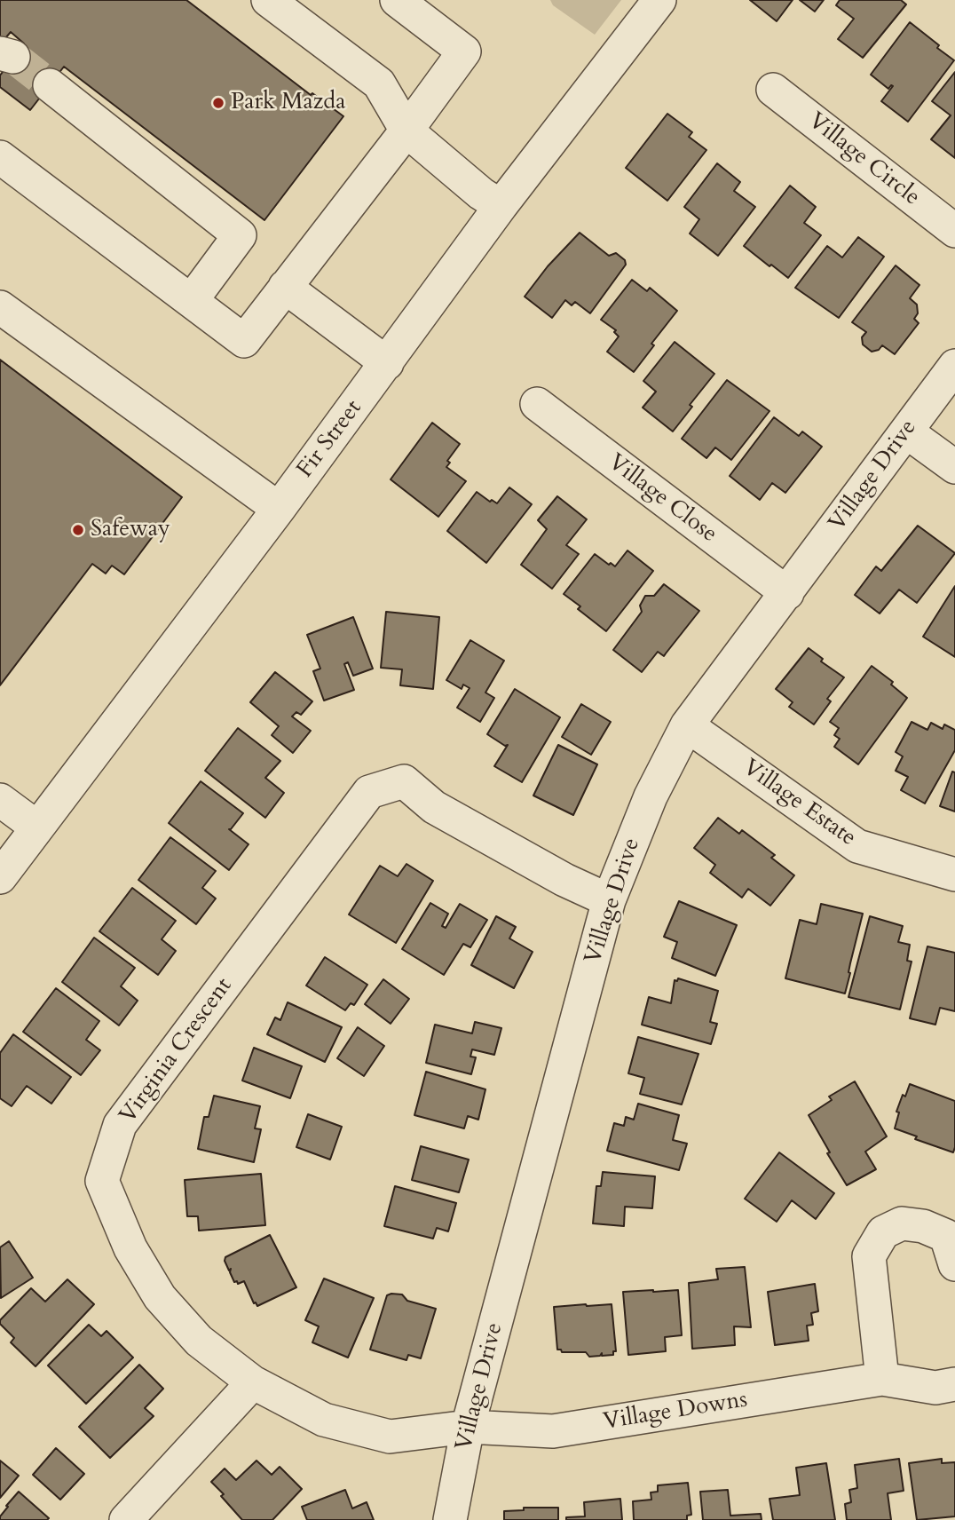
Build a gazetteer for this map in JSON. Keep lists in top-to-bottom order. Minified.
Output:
{"streets":{"street":["Village Circle","Fir Street","Village Drive","Village Close","Village Estate","Virginia Crescent","Village Downs"]},"crossings":[["Village Drive","Village Close"],["Village Drive","Village Estate"],["Village Drive","Virginia Crescent"],["Village Drive","Village Downs"],["Virginia Crescent","Village Downs"]],"places":["Park Mazda","Safeway"]}
